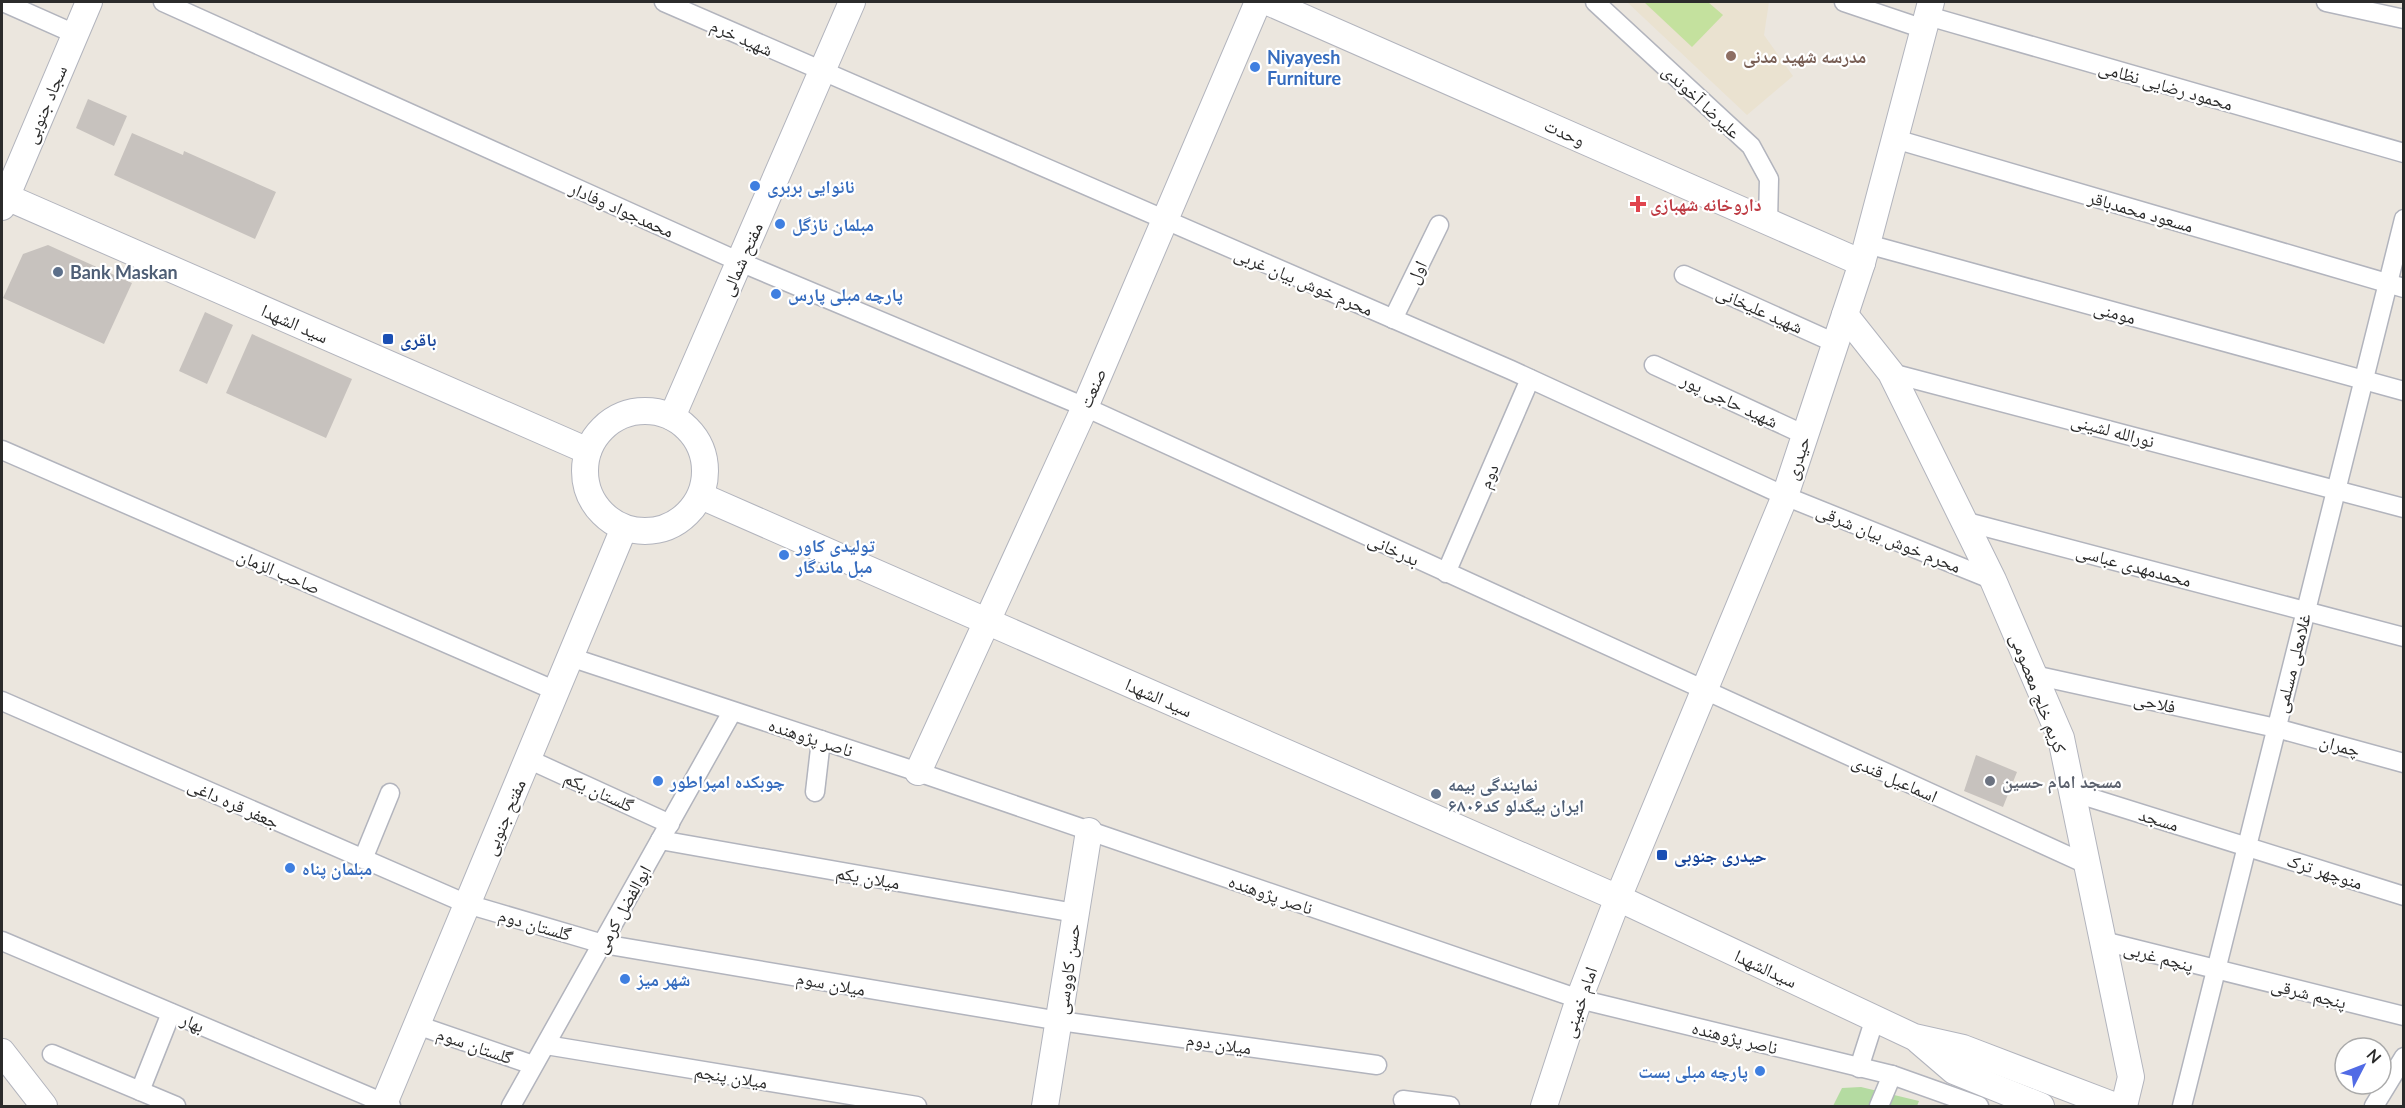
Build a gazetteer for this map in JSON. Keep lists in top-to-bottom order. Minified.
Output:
{"streets":{"street":["شهید خرم","محمود رضایی نظامی","علیرضا آخوندی","سجاد جنوبی","وحدت","محمدجواد وفادار","مسعود محمدباقر","مفتح شمالی","اول","محرم خوش بیان غربی","شهید علیخانی","مومنی","سید الشهدا","صنعت","شهید حاجی پور","نورالله لشینی","حیدری","دوم","محرم خوش بیان شرقی","بدرخانی","محمدمهدی عباسی","صاحب الزمان","غلامعلی مسلمی","کریم خلج معصومی","فلاحی","ناصر پژوهنده","چمران","اسماعیل قندی","گلستان یکم","جعفر قره داغی","مفتح جنوبی","مسجد","منوچهر ترک","میلان یکم","ابوالفضل کرمی","گلستان دوم","پنچم غربی","سیدالشهدا","حسن کاووسی","میلان سوم","پنجم شرقی","امام خمینی","بهار","میلان دوم","گلستان سوم","میلان پنجم"]},"crossings":[["شهید خرم","مفتح شمالی"],["شهید خرم","محرم خوش بیان غربی"],["محمود رضایی نظامی","حیدری"],["علیرضا آخوندی","وحدت"],["سجاد جنوبی","سید الشهدا"],["وحدت","مومنی"],["وحدت","حیدری"],["محمدجواد وفادار","مفتح شمالی"],["محمدجواد وفادار","صنعت"],["محمدجواد وفادار","بدرخانی"],["مسعود محمدباقر","حیدری"],["مسعود محمدباقر","غلامعلی مسلمی"],["مفتح شمالی","محرم خوش بیان غربی"],["مفتح شمالی","سید الشهدا"],["مفتح شمالی","مفتح جنوبی"],["اول","محرم خوش بیان غربی"],["محرم خوش بیان غربی","صنعت"],["محرم خوش بیان غربی","حیدری"],["محرم خوش بیان غربی","دوم"],["محرم خوش بیان غربی","محرم خوش بیان شرقی"],["شهید علیخانی","حیدری"],["مومنی","حیدری"],["مومنی","غلامعلی مسلمی"],["سید الشهدا","صنعت"],["سید الشهدا","حیدری"],["سید الشهدا","مفتح جنوبی"],["سید الشهدا","سیدالشهدا"],["سید الشهدا","امام خمینی"],["صنعت","بدرخانی"],["صنعت","ناصر پژوهنده"],["شهید حاجی پور","حیدری"],["نورالله لشینی","غلامعلی مسلمی"],["نورالله لشینی","کریم خلج معصومی"],["حیدری","محرم خوش بیان شرقی"],["حیدری","بدرخانی"],["حیدری","کریم خلج معصومی"],["حیدری","اسماعیل قندی"],["حیدری","سیدالشهدا"],["حیدری","امام خمینی"],["دوم","بدرخانی"],["محرم خوش بیان شرقی","کریم خلج معصومی"],["بدرخانی","اسماعیل قندی"],["محمدمهدی عباسی","غلامعلی مسلمی"],["محمدمهدی عباسی","کریم خلج معصومی"],["صاحب الزمان","مفتح جنوبی"],["غلامعلی مسلمی","فلاحی"],["غلامعلی مسلمی","چمران"],["غلامعلی مسلمی","مسجد"],["غلامعلی مسلمی","منوچهر ترک"],["غلامعلی مسلمی","پنچم غربی"],["غلامعلی مسلمی","پنجم شرقی"],["کریم خلج معصومی","فلاحی"],["کریم خلج معصومی","اسماعیل قندی"],["کریم خلج معصومی","مسجد"],["کریم خلج معصومی","پنچم غربی"],["فلاحی","چمران"],["ناصر پژوهنده","مفتح جنوبی"],["ناصر پژوهنده","ابوالفضل کرمی"],["ناصر پژوهنده","حسن کاووسی"],["ناصر پژوهنده","امام خمینی"],["گلستان یکم","مفتح جنوبی"],["گلستان یکم","ابوالفضل کرمی"],["جعفر قره داغی","مفتح جنوبی"],["جعفر قره داغی","گلستان دوم"],["مفتح جنوبی","گلستان دوم"],["مفتح جنوبی","بهار"],["مفتح جنوبی","گلستان سوم"],["مسجد","منوچهر ترک"],["میلان یکم","ابوالفضل کرمی"],["میلان یکم","حسن کاووسی"],["ابوالفضل کرمی","گلستان دوم"],["ابوالفضل کرمی","میلان سوم"],["ابوالفضل کرمی","گلستان سوم"],["ابوالفضل کرمی","میلان پنجم"],["گلستان دوم","میلان سوم"],["پنچم غربی","پنجم شرقی"],["سیدالشهدا","امام خمینی"],["حسن کاووسی","میلان سوم"],["حسن کاووسی","میلان دوم"],["میلان سوم","میلان دوم"]],"places":{"other":["مدرسه شهید مدنی","Niyayesh Furniture","نانوایی بربری","مبلمان نازگل","Bank Maskan","پارچه مبلی پارس","تولیدی کاور مبل ماندگار","چوبکده امپراطور","مسجد امام حسین","نمایندگی بیمه ایران بیگدلو کد۶۸۰۶","مبلمان پناه","شهر میز","پارچه مبلی بست"],"health":["داروخانه شهبازی"],"transit":["باقری","حیدری جنوبی"]},"north":"top right"}
